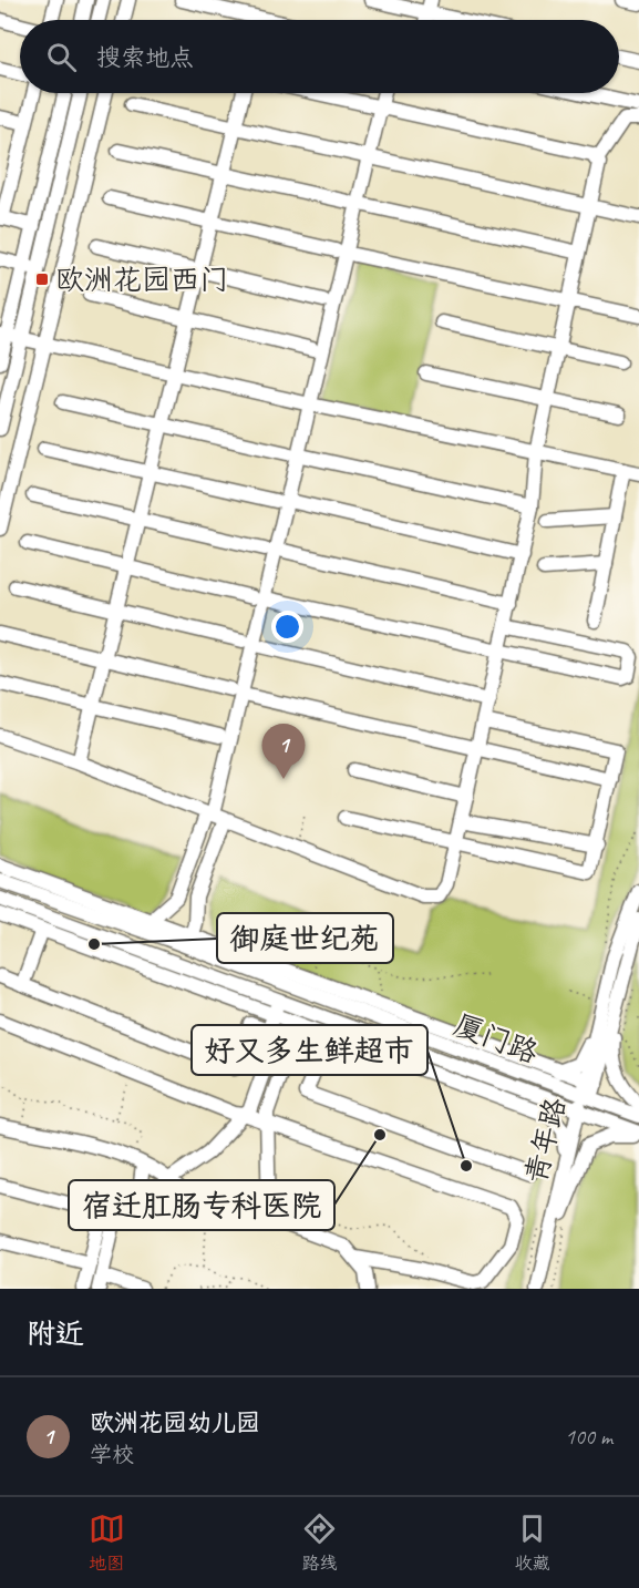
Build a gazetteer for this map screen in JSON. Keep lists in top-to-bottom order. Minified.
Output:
{"streets":{"street":["厦门路","青年路"]},"crossings":[["厦门路","青年路"]],"places":{"transit":["欧洲花园西门"],"other":["御庭世纪苑","宿迁肛肠专科医院","好又多生鲜超市"]},"page":{"search":"搜索地点","pins":"1","heading":"附近","list":[{"mark":"1","name":"欧洲花园幼儿园","note":"学校","value":"100 m"}],"nav":["地图","路线","收藏"]}}
